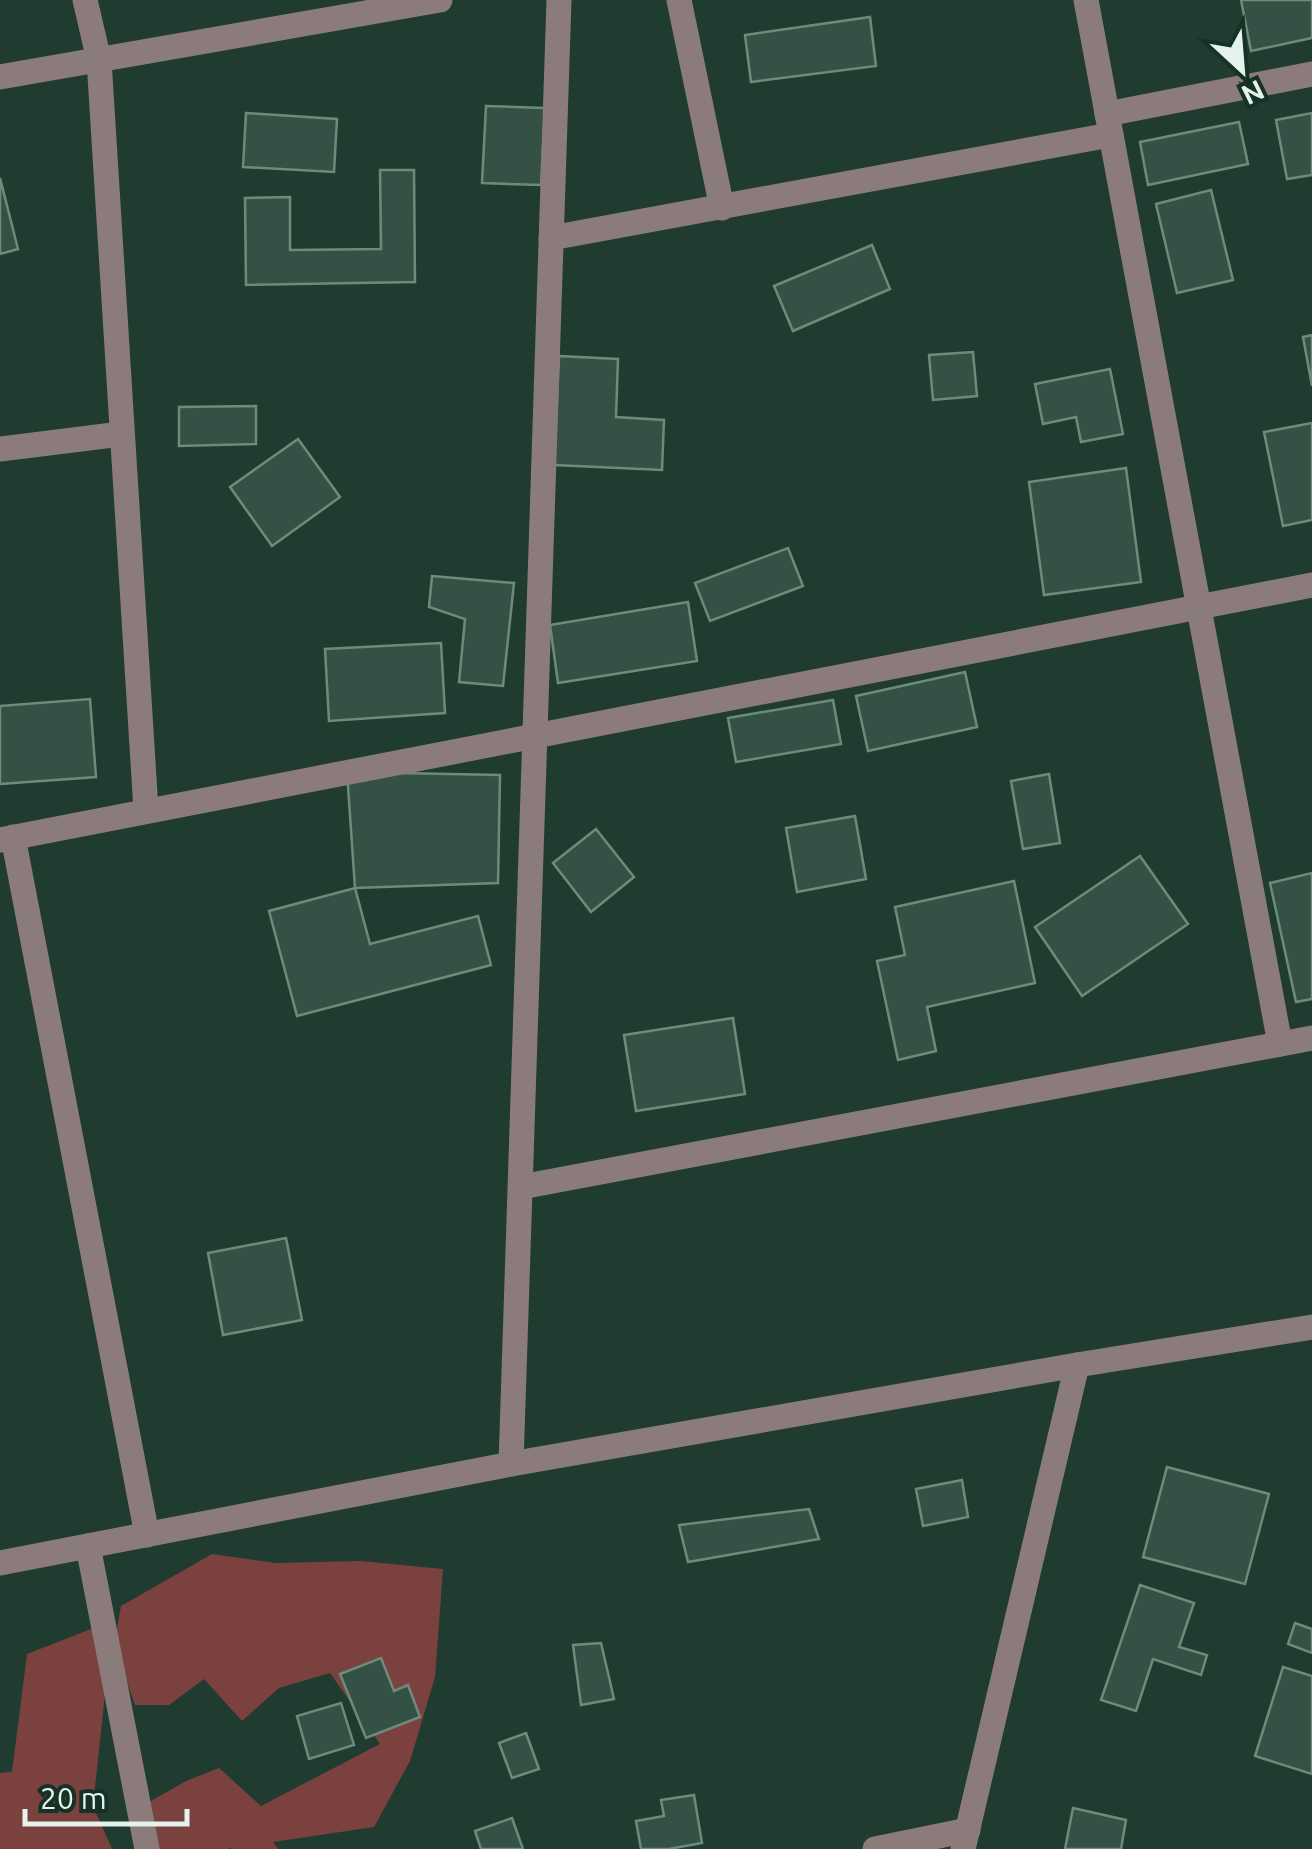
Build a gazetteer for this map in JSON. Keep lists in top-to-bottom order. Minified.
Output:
{"scale_bar":"20 m","north":"bottom right"}
